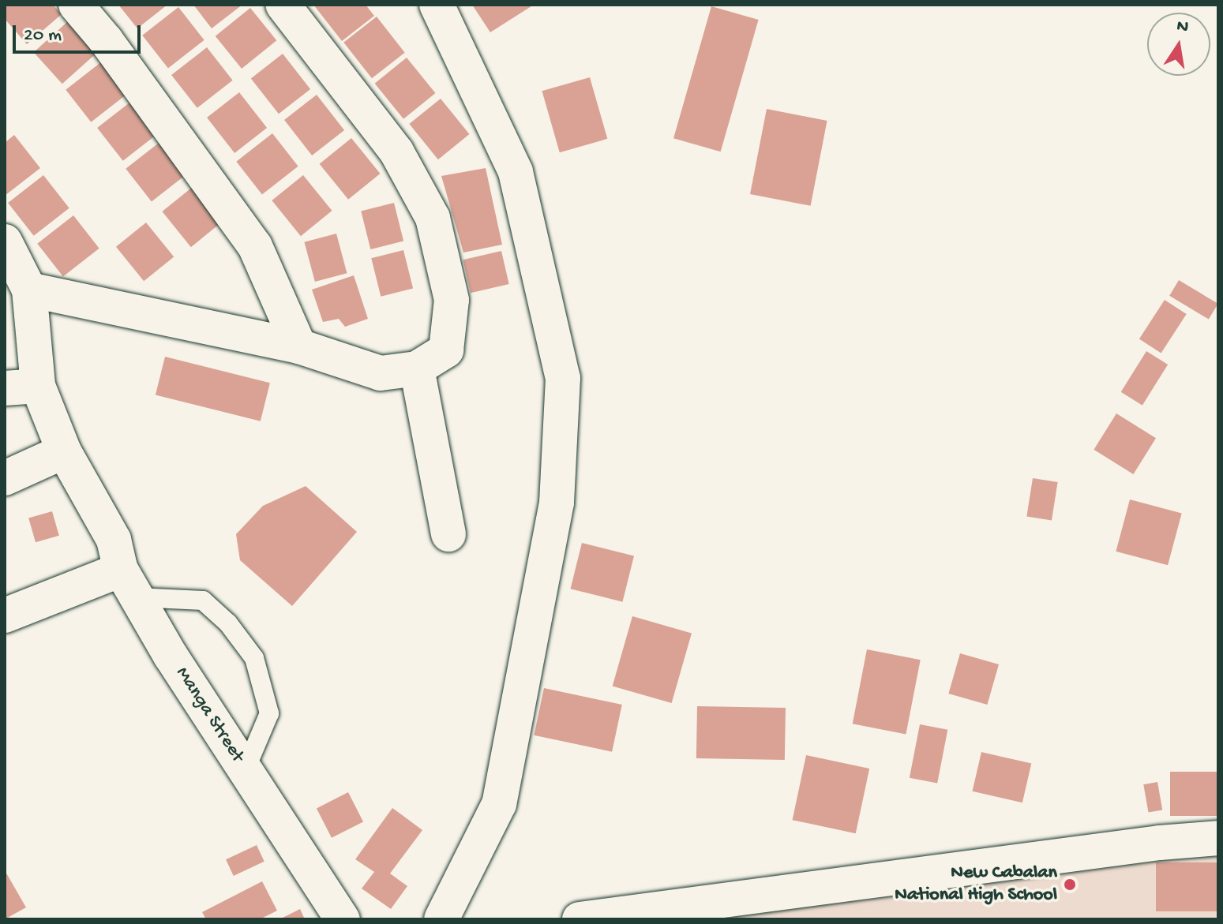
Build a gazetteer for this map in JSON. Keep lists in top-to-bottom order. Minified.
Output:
{"streets":{"street":["Manga Street"]},"places":["New Cabalan National High School"],"scale_bar":"20 m","north":"top"}
